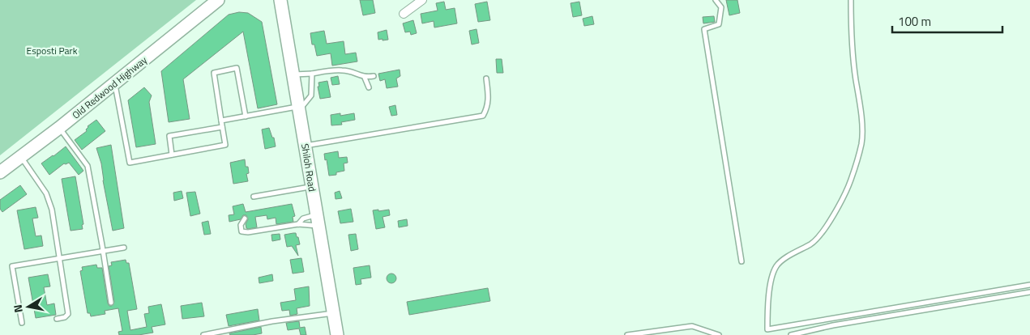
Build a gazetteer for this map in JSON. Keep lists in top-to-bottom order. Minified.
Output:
{"streets":{"main road":["Old Redwood Highway","Shiloh Road"]},"parks":["Esposti Park"],"scale_bar":"100 m","north":"left"}
